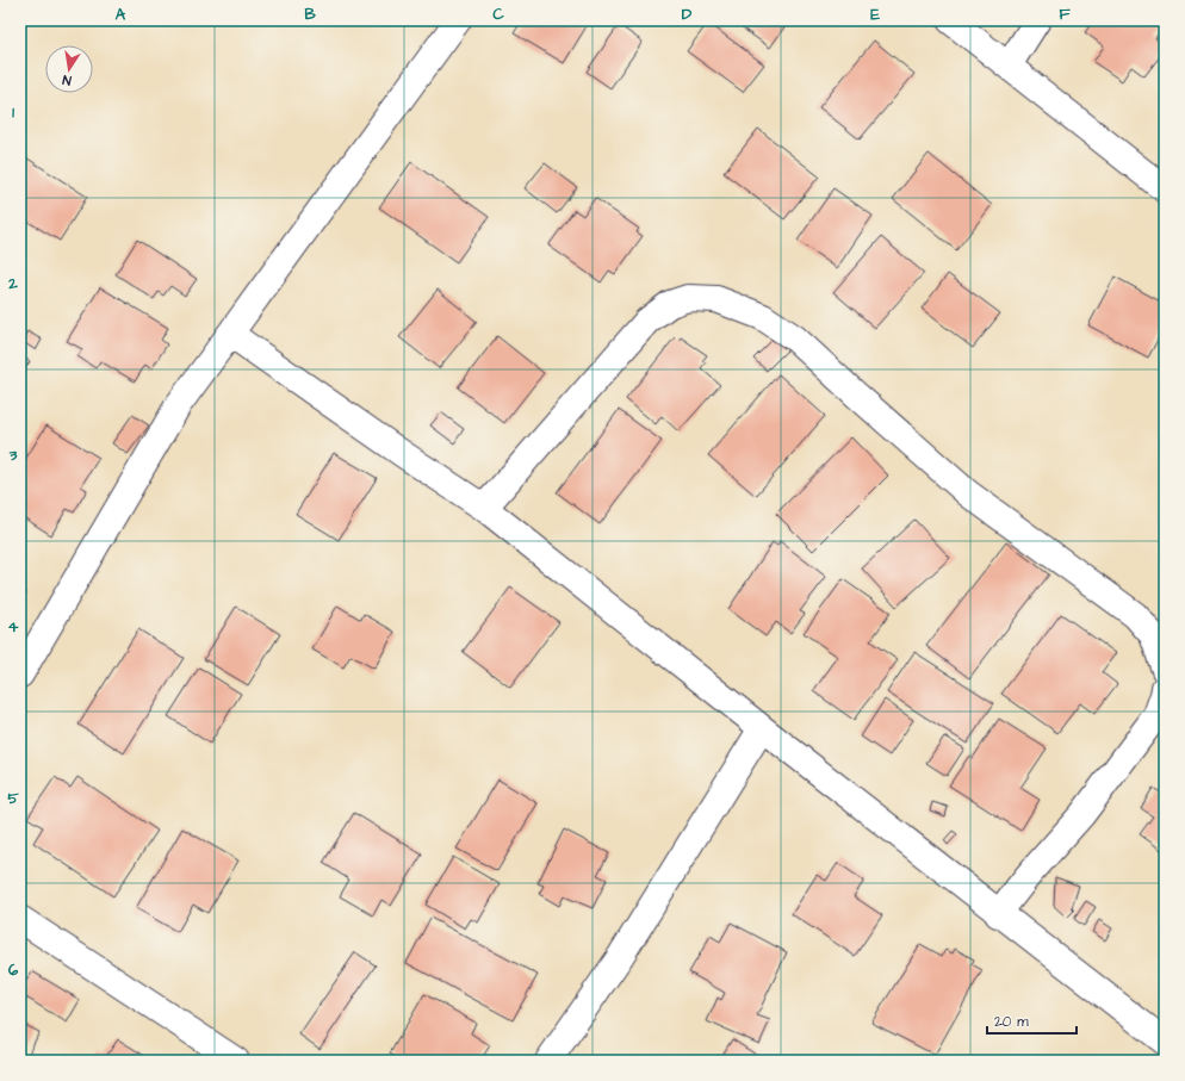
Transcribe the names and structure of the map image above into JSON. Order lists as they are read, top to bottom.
{
  "scale_bar": "20 m",
  "north": "bottom",
  "grid": {
    "columns": [
      "A",
      "B",
      "C",
      "D",
      "E",
      "F"
    ],
    "rows": [
      "1",
      "2",
      "3",
      "4",
      "5",
      "6"
    ]
  }
}
